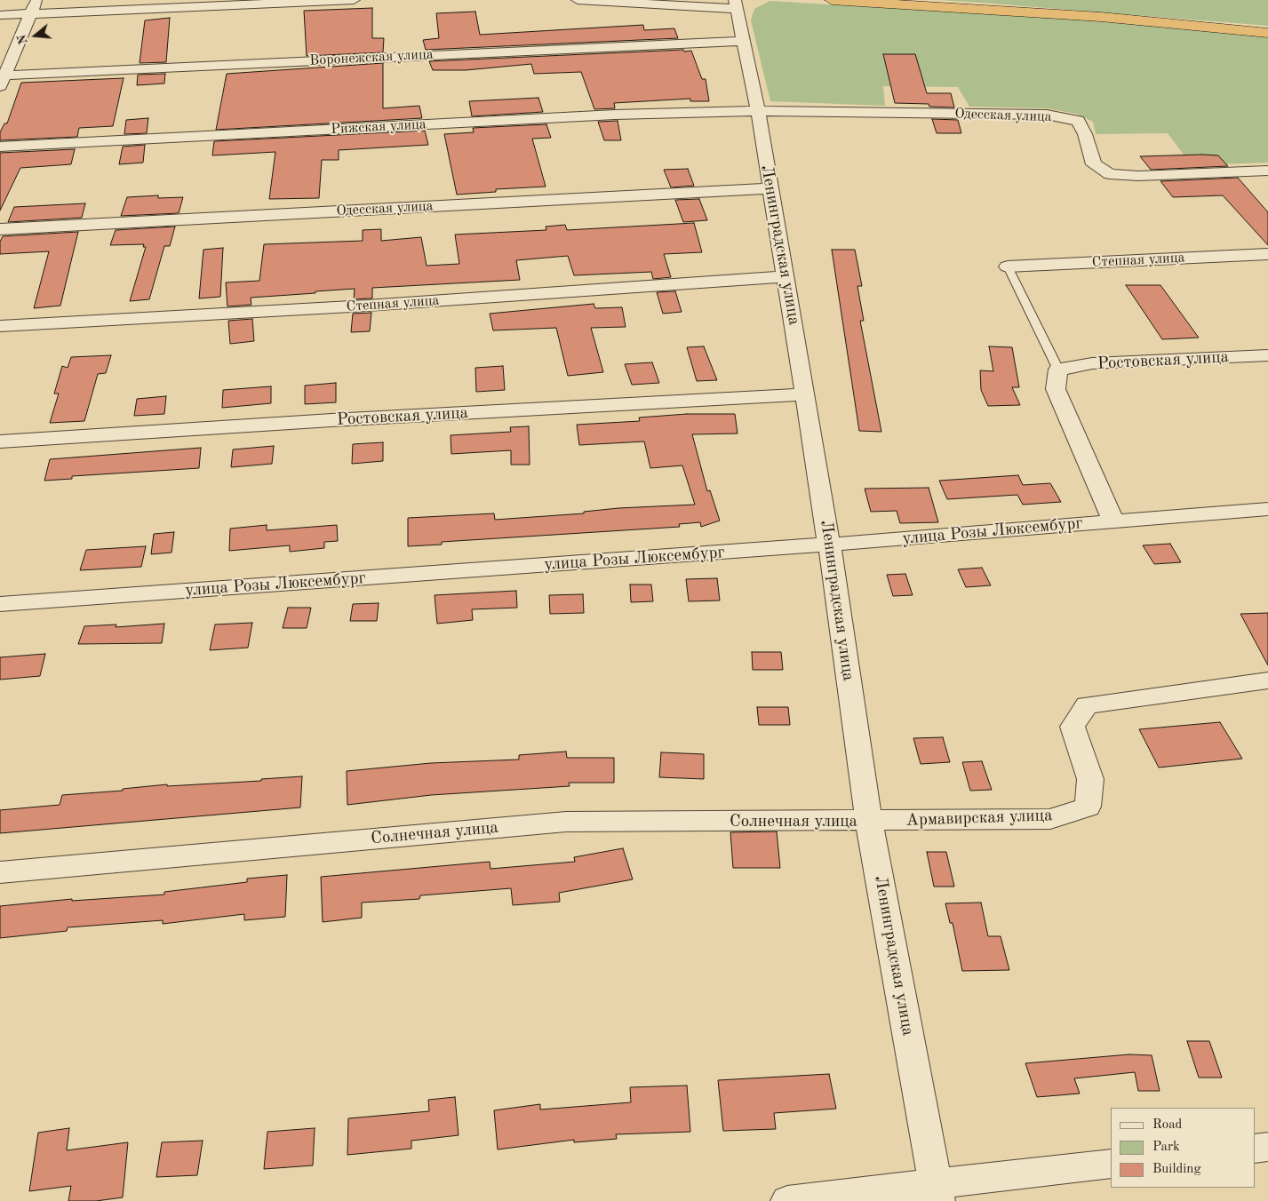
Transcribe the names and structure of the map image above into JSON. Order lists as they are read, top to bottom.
{
  "streets": {
    "street": [
      "Воронежская улица",
      "Одесская улица",
      "Рижская улица",
      "Ленинградская улица",
      "Степная улица",
      "Ростовская улица",
      "улица Розы Люксембург",
      "Армавирская улица",
      "Солнечная улица"
    ]
  },
  "crossings": [
    ["Воронежская улица", "Ленинградская улица"],
    ["Одесская улица", "Рижская улица"],
    ["Одесская улица", "Ленинградская улица"],
    ["Рижская улица", "Ленинградская улица"],
    ["Ленинградская улица", "Степная улица"],
    ["Ленинградская улица", "Ростовская улица"],
    ["Ленинградская улица", "улица Розы Люксембург"],
    ["Ленинградская улица", "Армавирская улица"],
    ["Ленинградская улица", "Солнечная улица"],
    ["Армавирская улица", "Солнечная улица"]
  ],
  "legend": ["Road", "Park", "Building"],
  "north": "left"
}
